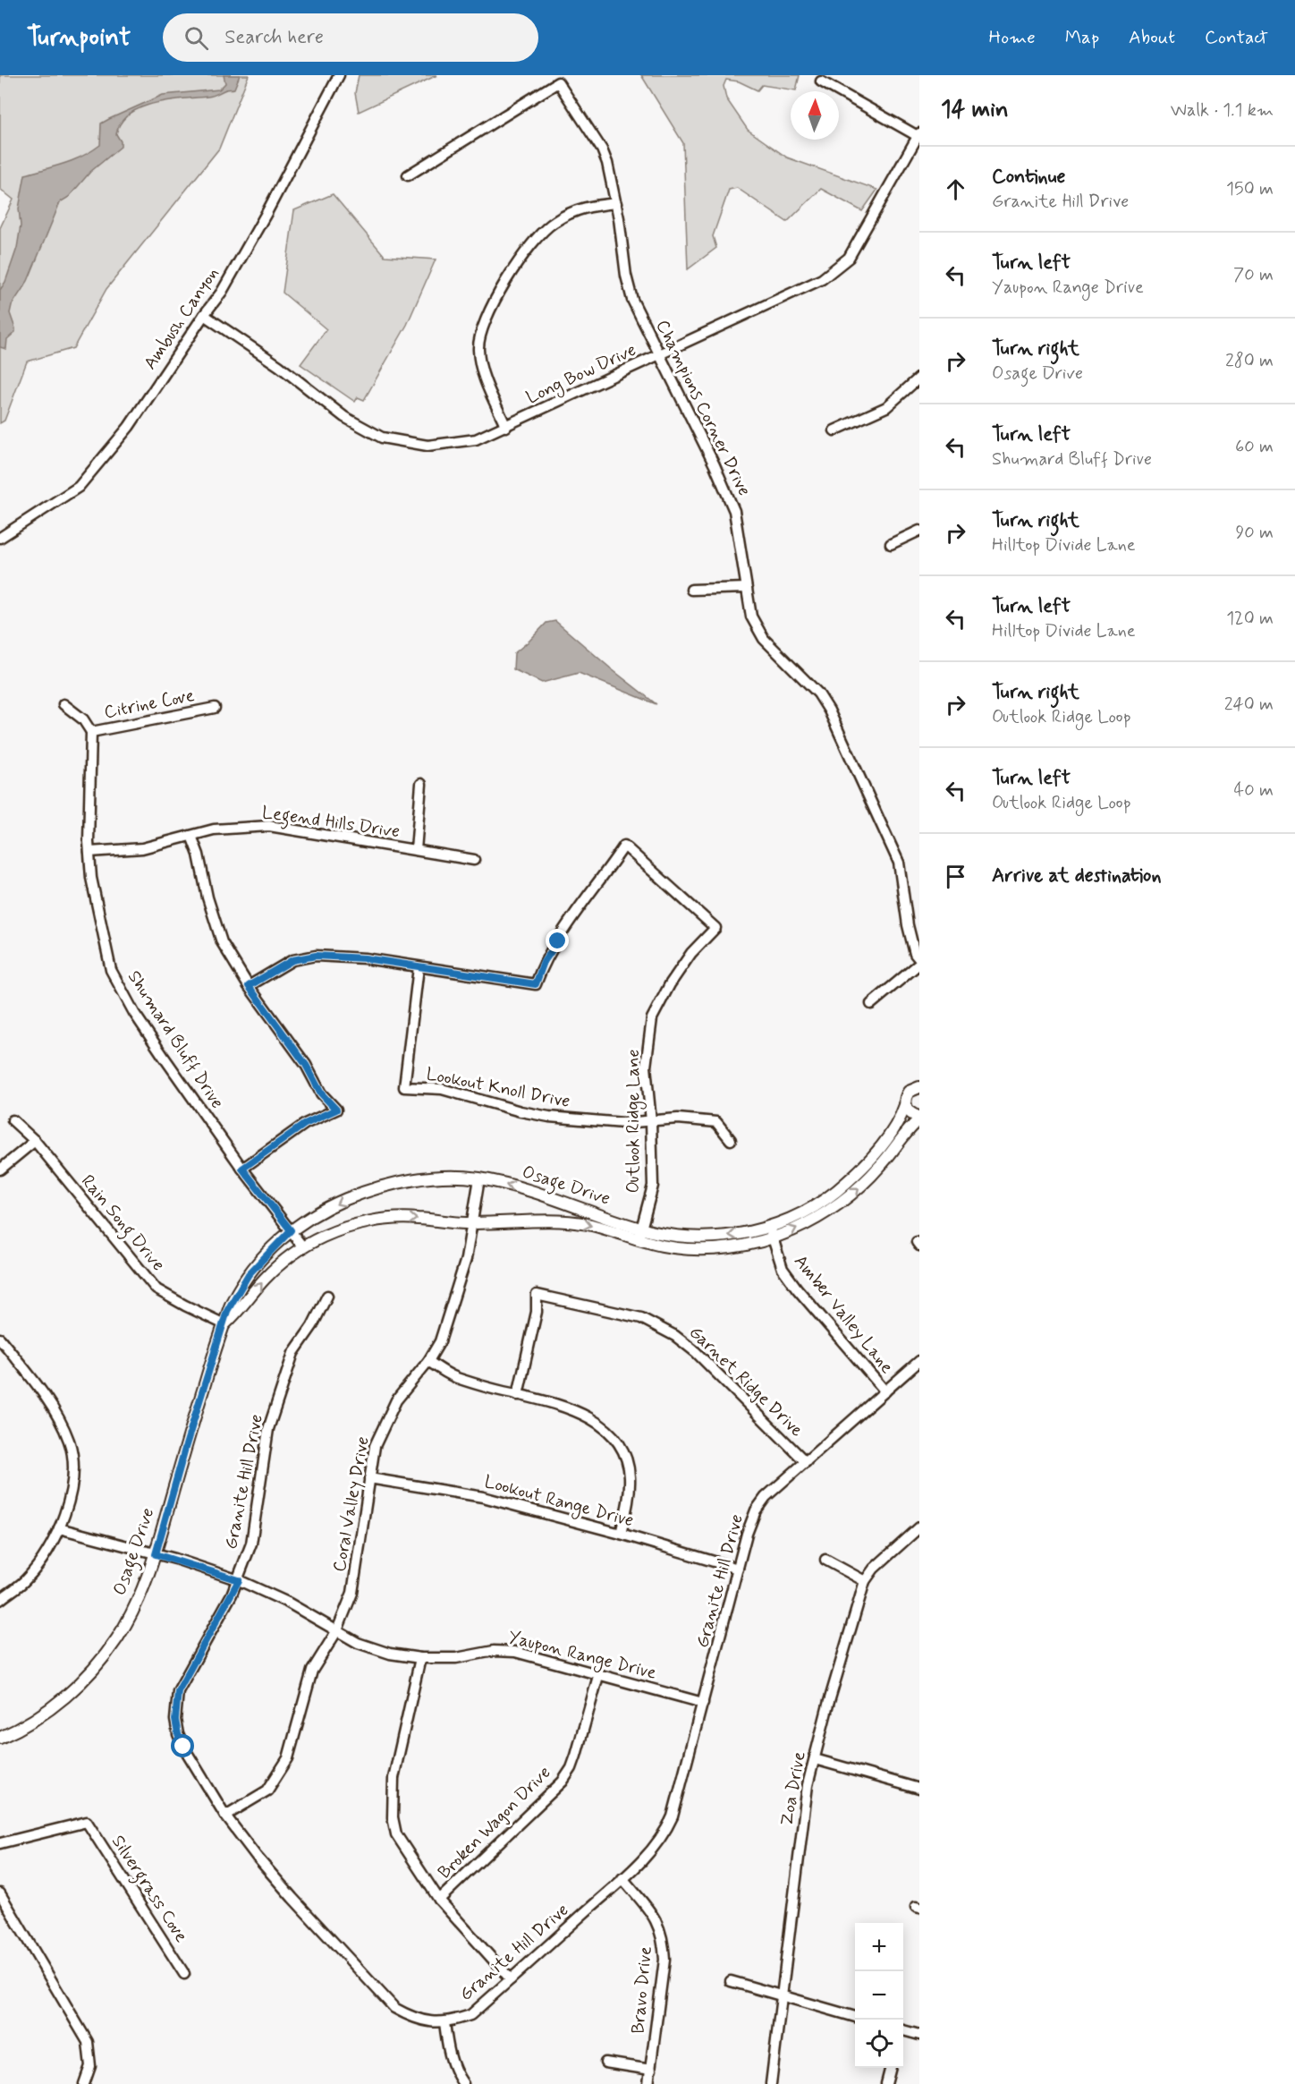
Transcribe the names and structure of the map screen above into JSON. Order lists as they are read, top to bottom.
{
  "streets": {
    "street": [
      "Ambush Canyon",
      "Long Bow Drive",
      "Champions Corner Drive",
      "Citrine Cove",
      "Legend Hills Drive",
      "Shumard Bluff Drive",
      "Lookout Knoll Drive",
      "Outlook Ridge Lane",
      "Osage Drive",
      "Rain Song Drive",
      "Amber Valley Lane",
      "Garnet Ridge Drive",
      "Granite Hill Drive",
      "Lookout Range Drive",
      "Coral Valley Drive",
      "Yaupon Range Drive",
      "Zoa Drive",
      "Broken Wagon Drive",
      "Silvergrass Cove",
      "Bravo Drive"
    ]
  },
  "crossings": [
    ["Ambush Canyon", "Long Bow Drive"],
    ["Long Bow Drive", "Champions Corner Drive"],
    ["Citrine Cove", "Shumard Bluff Drive"],
    ["Legend Hills Drive", "Shumard Bluff Drive"],
    ["Shumard Bluff Drive", "Osage Drive"],
    ["Lookout Knoll Drive", "Outlook Ridge Lane"],
    ["Outlook Ridge Lane", "Osage Drive"],
    ["Osage Drive", "Rain Song Drive"],
    ["Osage Drive", "Amber Valley Lane"],
    ["Osage Drive", "Coral Valley Drive"],
    ["Osage Drive", "Yaupon Range Drive"],
    ["Amber Valley Lane", "Granite Hill Drive"],
    ["Garnet Ridge Drive", "Granite Hill Drive"],
    ["Granite Hill Drive", "Lookout Range Drive"],
    ["Granite Hill Drive", "Coral Valley Drive"],
    ["Granite Hill Drive", "Yaupon Range Drive"],
    ["Granite Hill Drive", "Bravo Drive"],
    ["Lookout Range Drive", "Coral Valley Drive"],
    ["Coral Valley Drive", "Yaupon Range Drive"],
    ["Yaupon Range Drive", "Broken Wagon Drive"]
  ],
  "north": "top",
  "page": {
    "header": "Turnpoint",
    "search": "Search here",
    "nav": [
      "Home",
      "Map",
      "About",
      "Contact"
    ],
    "heading": ["14 min", "Walk · 1.1 km"],
    "list": [
      ["Continue", "Granite Hill Drive", "150 m"],
      ["Turn left", "Yaupon Range Drive", "70 m"],
      ["Turn right", "Osage Drive", "280 m"],
      ["Turn left", "Shumard Bluff Drive", "60 m"],
      ["Turn right", "Hilltop Divide Lane", "90 m"],
      ["Turn left", "Hilltop Divide Lane", "120 m"],
      ["Turn right", "Outlook Ridge Loop", "240 m"],
      ["Turn left", "Outlook Ridge Loop", "40 m"],
      "Arrive at destination"
    ],
    "map_buttons": ["+", "−"]
  }
}
